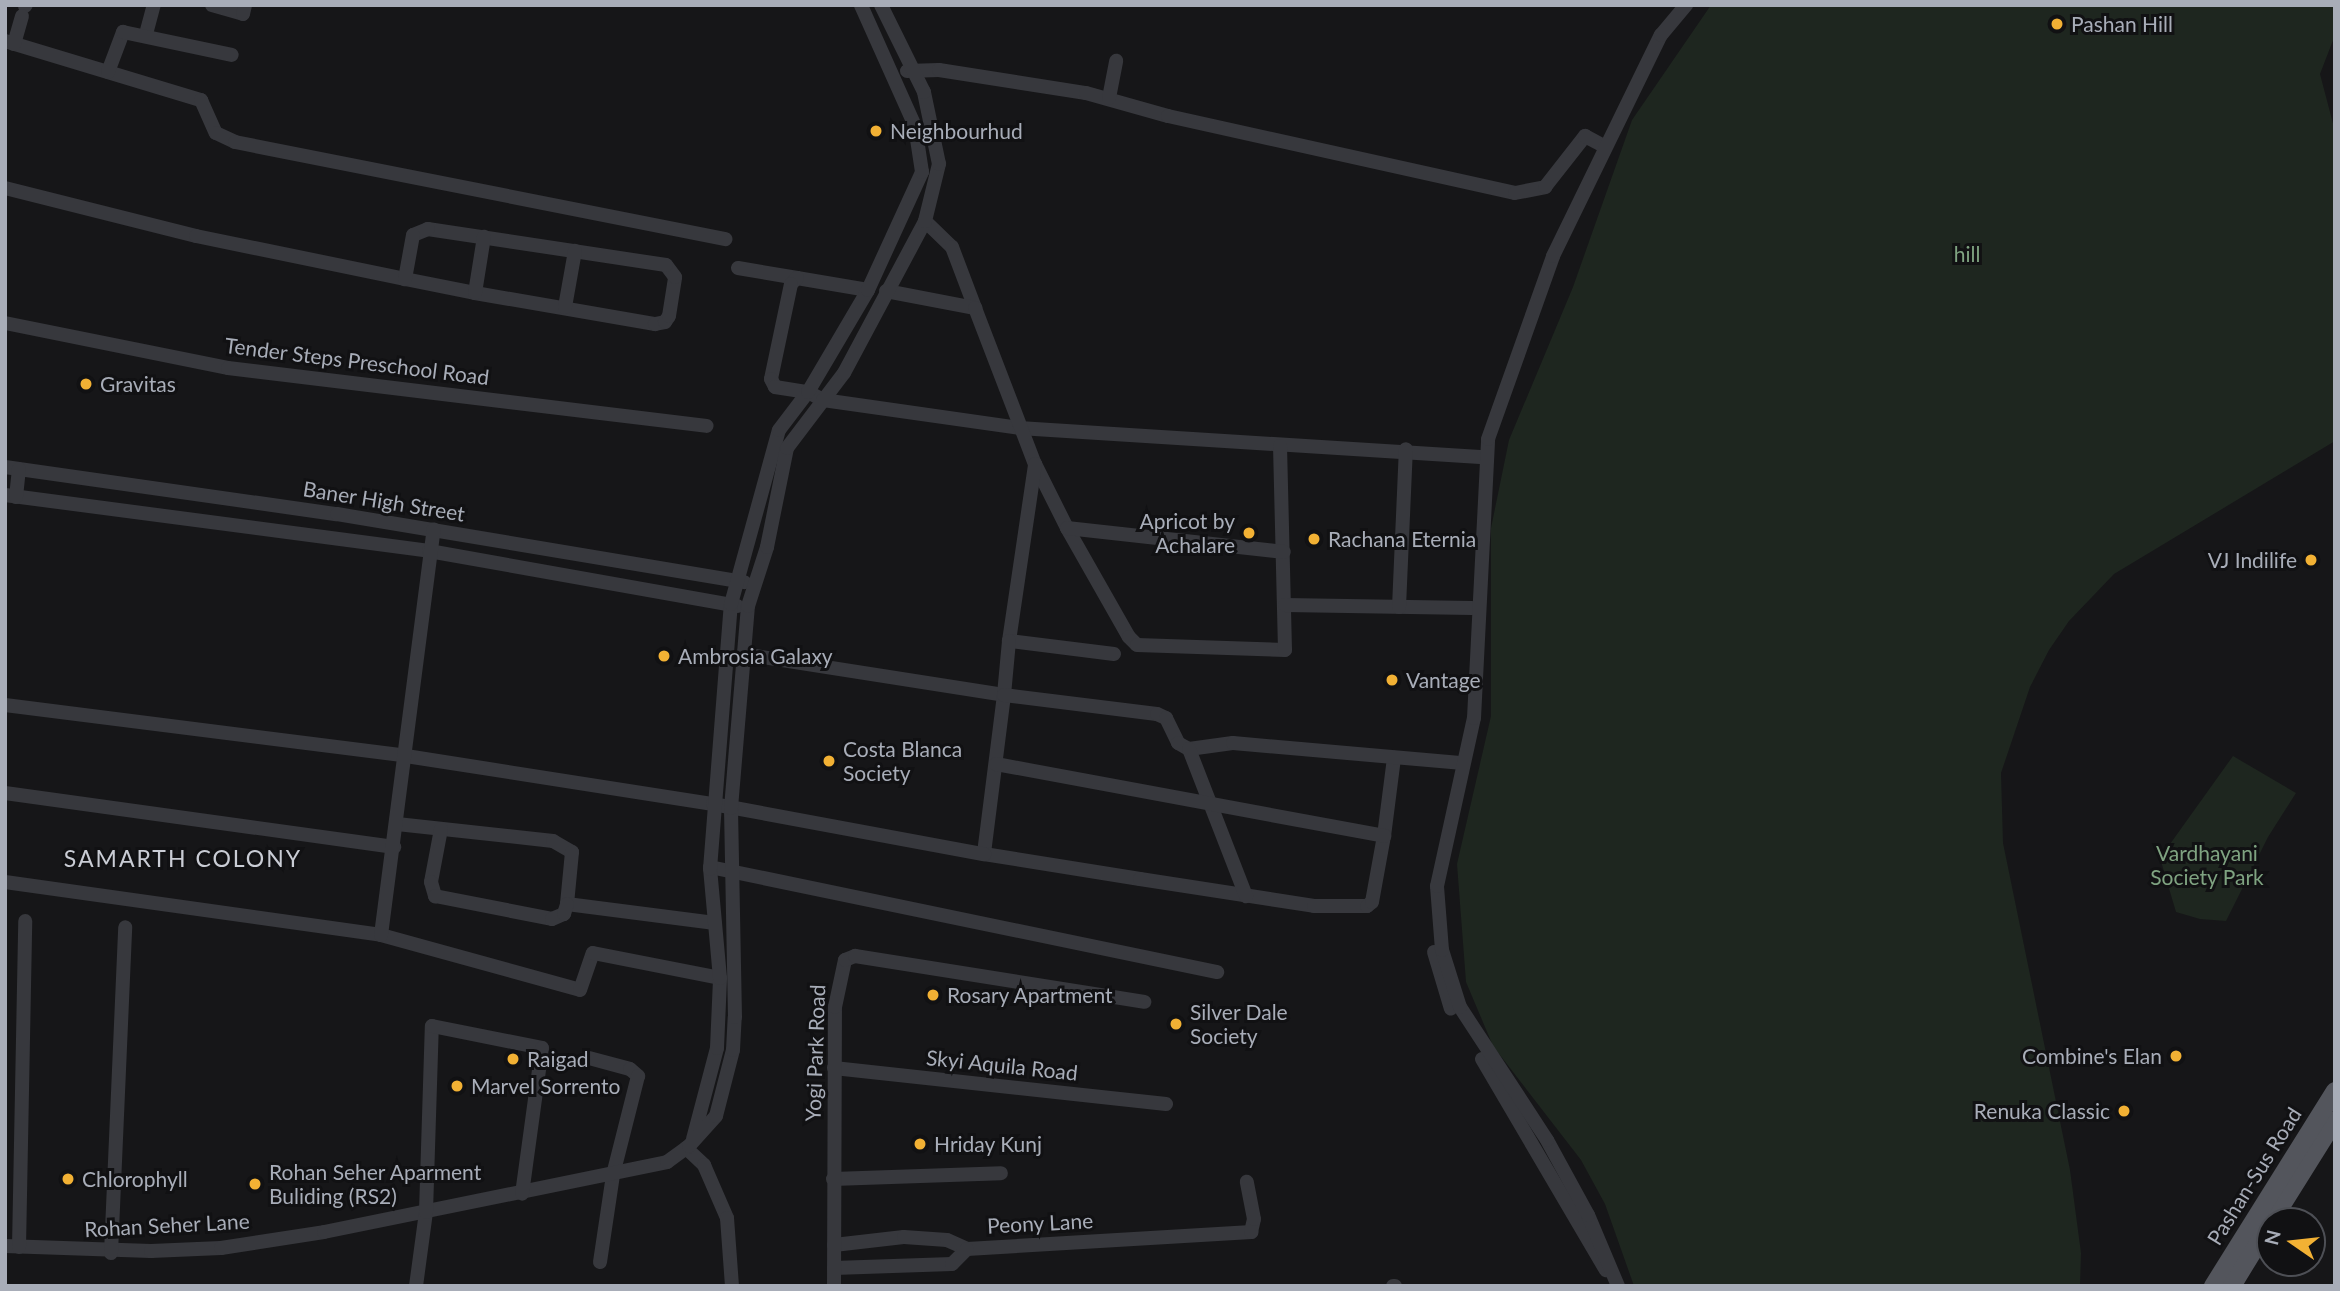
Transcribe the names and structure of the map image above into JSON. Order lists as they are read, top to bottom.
{
  "streets": {
    "main road": ["Pashan-Sus Road"],
    "street": [
      "Tender Steps Preschool Road",
      "Baner High Street",
      "Yogi Park Road",
      "Skyi Aquila Road",
      "Peony Lane",
      "Rohan Seher Lane"
    ]
  },
  "crossings": [
    ["Baner High Street", "Rohan Seher Lane"],
    ["Yogi Park Road", "Skyi Aquila Road"],
    ["Yogi Park Road", "Peony Lane"]
  ],
  "districts": ["SAMARTH COLONY"],
  "parks": ["hill", "Vardhayani Society Park"],
  "places": [
    "Pashan Hill",
    "Neighbourhud",
    "Gravitas",
    "Apricot by Achalare",
    "Rachana Eternia",
    "VJ Indilife",
    "Ambrosia Galaxy",
    "Vantage",
    "Costa Blanca Society",
    "Rosary Apartment",
    "Silver Dale Society",
    "Combine's Elan",
    "Raigad",
    "Marvel Sorrento",
    "Renuka Classic",
    "Hriday Kunj",
    "Chlorophyll",
    "Rohan Seher Aparment Buliding (RS2)"
  ],
  "north": "left"
}
